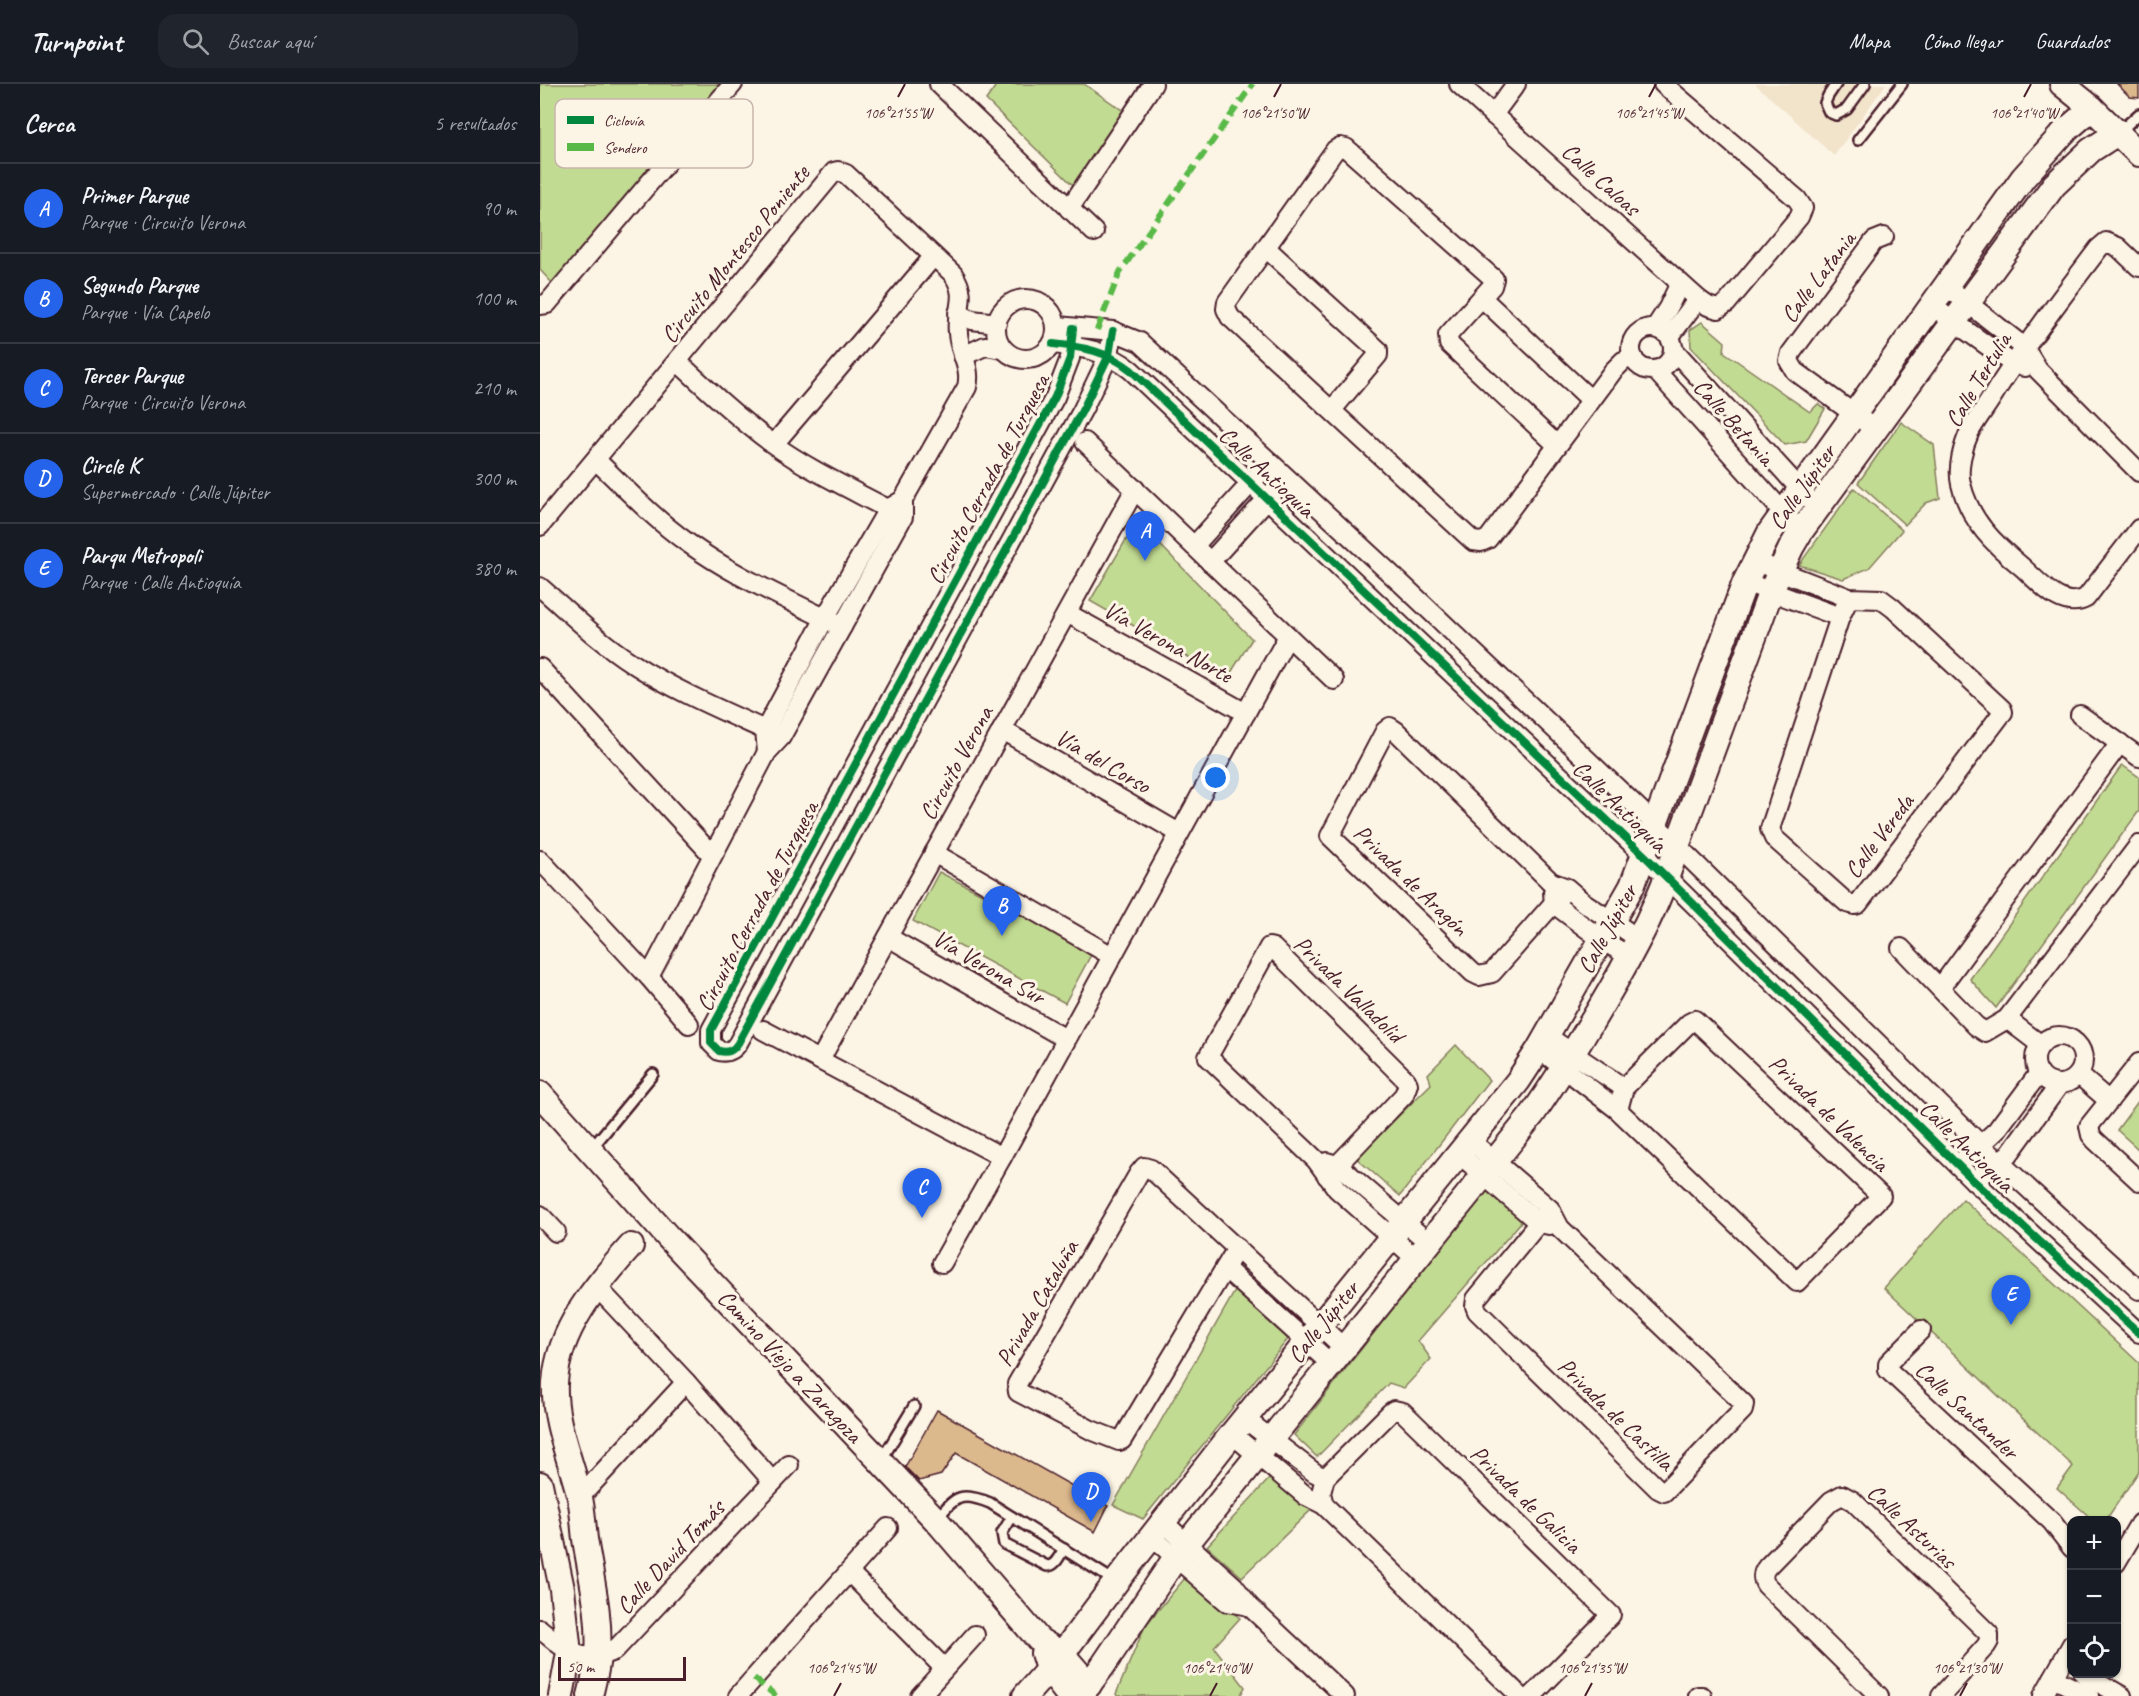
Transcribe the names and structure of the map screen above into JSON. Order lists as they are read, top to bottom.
{
  "streets": {
    "main road": ["Calle Júpiter", "Camino Viejo a Zaragoza"],
    "street": [
      "Calle Caloas",
      "Circuito Montesco Poniente",
      "Calle Latania",
      "Calle Tertulia",
      "Calle Betania",
      "Calle Antioquía",
      "Circuito Cerrada de Turquesa",
      "Vía Verona Norte",
      "Vía del Corso",
      "Circuito Verona",
      "Calle Vereda",
      "Privada de Aragón",
      "Vía Verona Sur",
      "Privada Valladolid",
      "Privada de Valencia",
      "Privada Cataluña",
      "Calle Santander",
      "Privada de Castilla",
      "Privada de Galicia",
      "Calle Asturias",
      "Calle David Tomás"
    ]
  },
  "crossings": [
    ["Calle Latania", "Calle Júpiter"],
    ["Calle Betania", "Calle Júpiter"],
    ["Calle Antioquía", "Circuito Cerrada de Turquesa"],
    ["Calle Antioquía", "Calle Júpiter"],
    ["Calle Júpiter", "Calle Vereda"],
    ["Calle Júpiter", "Privada de Aragón"],
    ["Calle Júpiter", "Privada Valladolid"],
    ["Calle Júpiter", "Privada Cataluña"],
    ["Calle Júpiter", "Camino Viejo a Zaragoza"],
    ["Calle Júpiter", "Privada de Castilla"],
    ["Vía Verona Norte", "Circuito Verona"],
    ["Vía del Corso", "Circuito Verona"],
    ["Circuito Verona", "Vía Verona Sur"]
  ],
  "legend": ["Ciclovía", "Sendero"],
  "scale_bar": "50 m",
  "page": {
    "header": "Turnpoint",
    "search": "Buscar aquí",
    "nav": ["Mapa", "Cómo llegar", "Guardados"],
    "heading": ["Cerca", "5 resultados"],
    "list": [
      {
        "mark": "A",
        "name": "Primer Parque",
        "note": "Parque · Circuito Verona",
        "value": "90 m"
      },
      {
        "mark": "B",
        "name": "Segundo Parque",
        "note": "Parque · Vía Capelo",
        "value": "100 m"
      },
      {
        "mark": "C",
        "name": "Tercer Parque",
        "note": "Parque · Circuito Verona",
        "value": "210 m"
      },
      {
        "mark": "D",
        "name": "Circle K",
        "note": "Supermercado · Calle Júpiter",
        "value": "300 m"
      },
      {
        "mark": "E",
        "name": "Parqu Metropoli",
        "note": "Parque · Calle Antioquía",
        "value": "380 m"
      }
    ],
    "pins": [
      "A",
      "B",
      "C",
      "E",
      "D"
    ],
    "map_buttons": ["+", "−"],
    "scale": "50 m"
  },
  "coordinates": [
    "106°21'55\"W",
    "106°21'50\"W",
    "106°21'45\"W",
    "106°21'40\"W",
    "106°21'35\"W",
    "106°21'30\"W"
  ]
}
